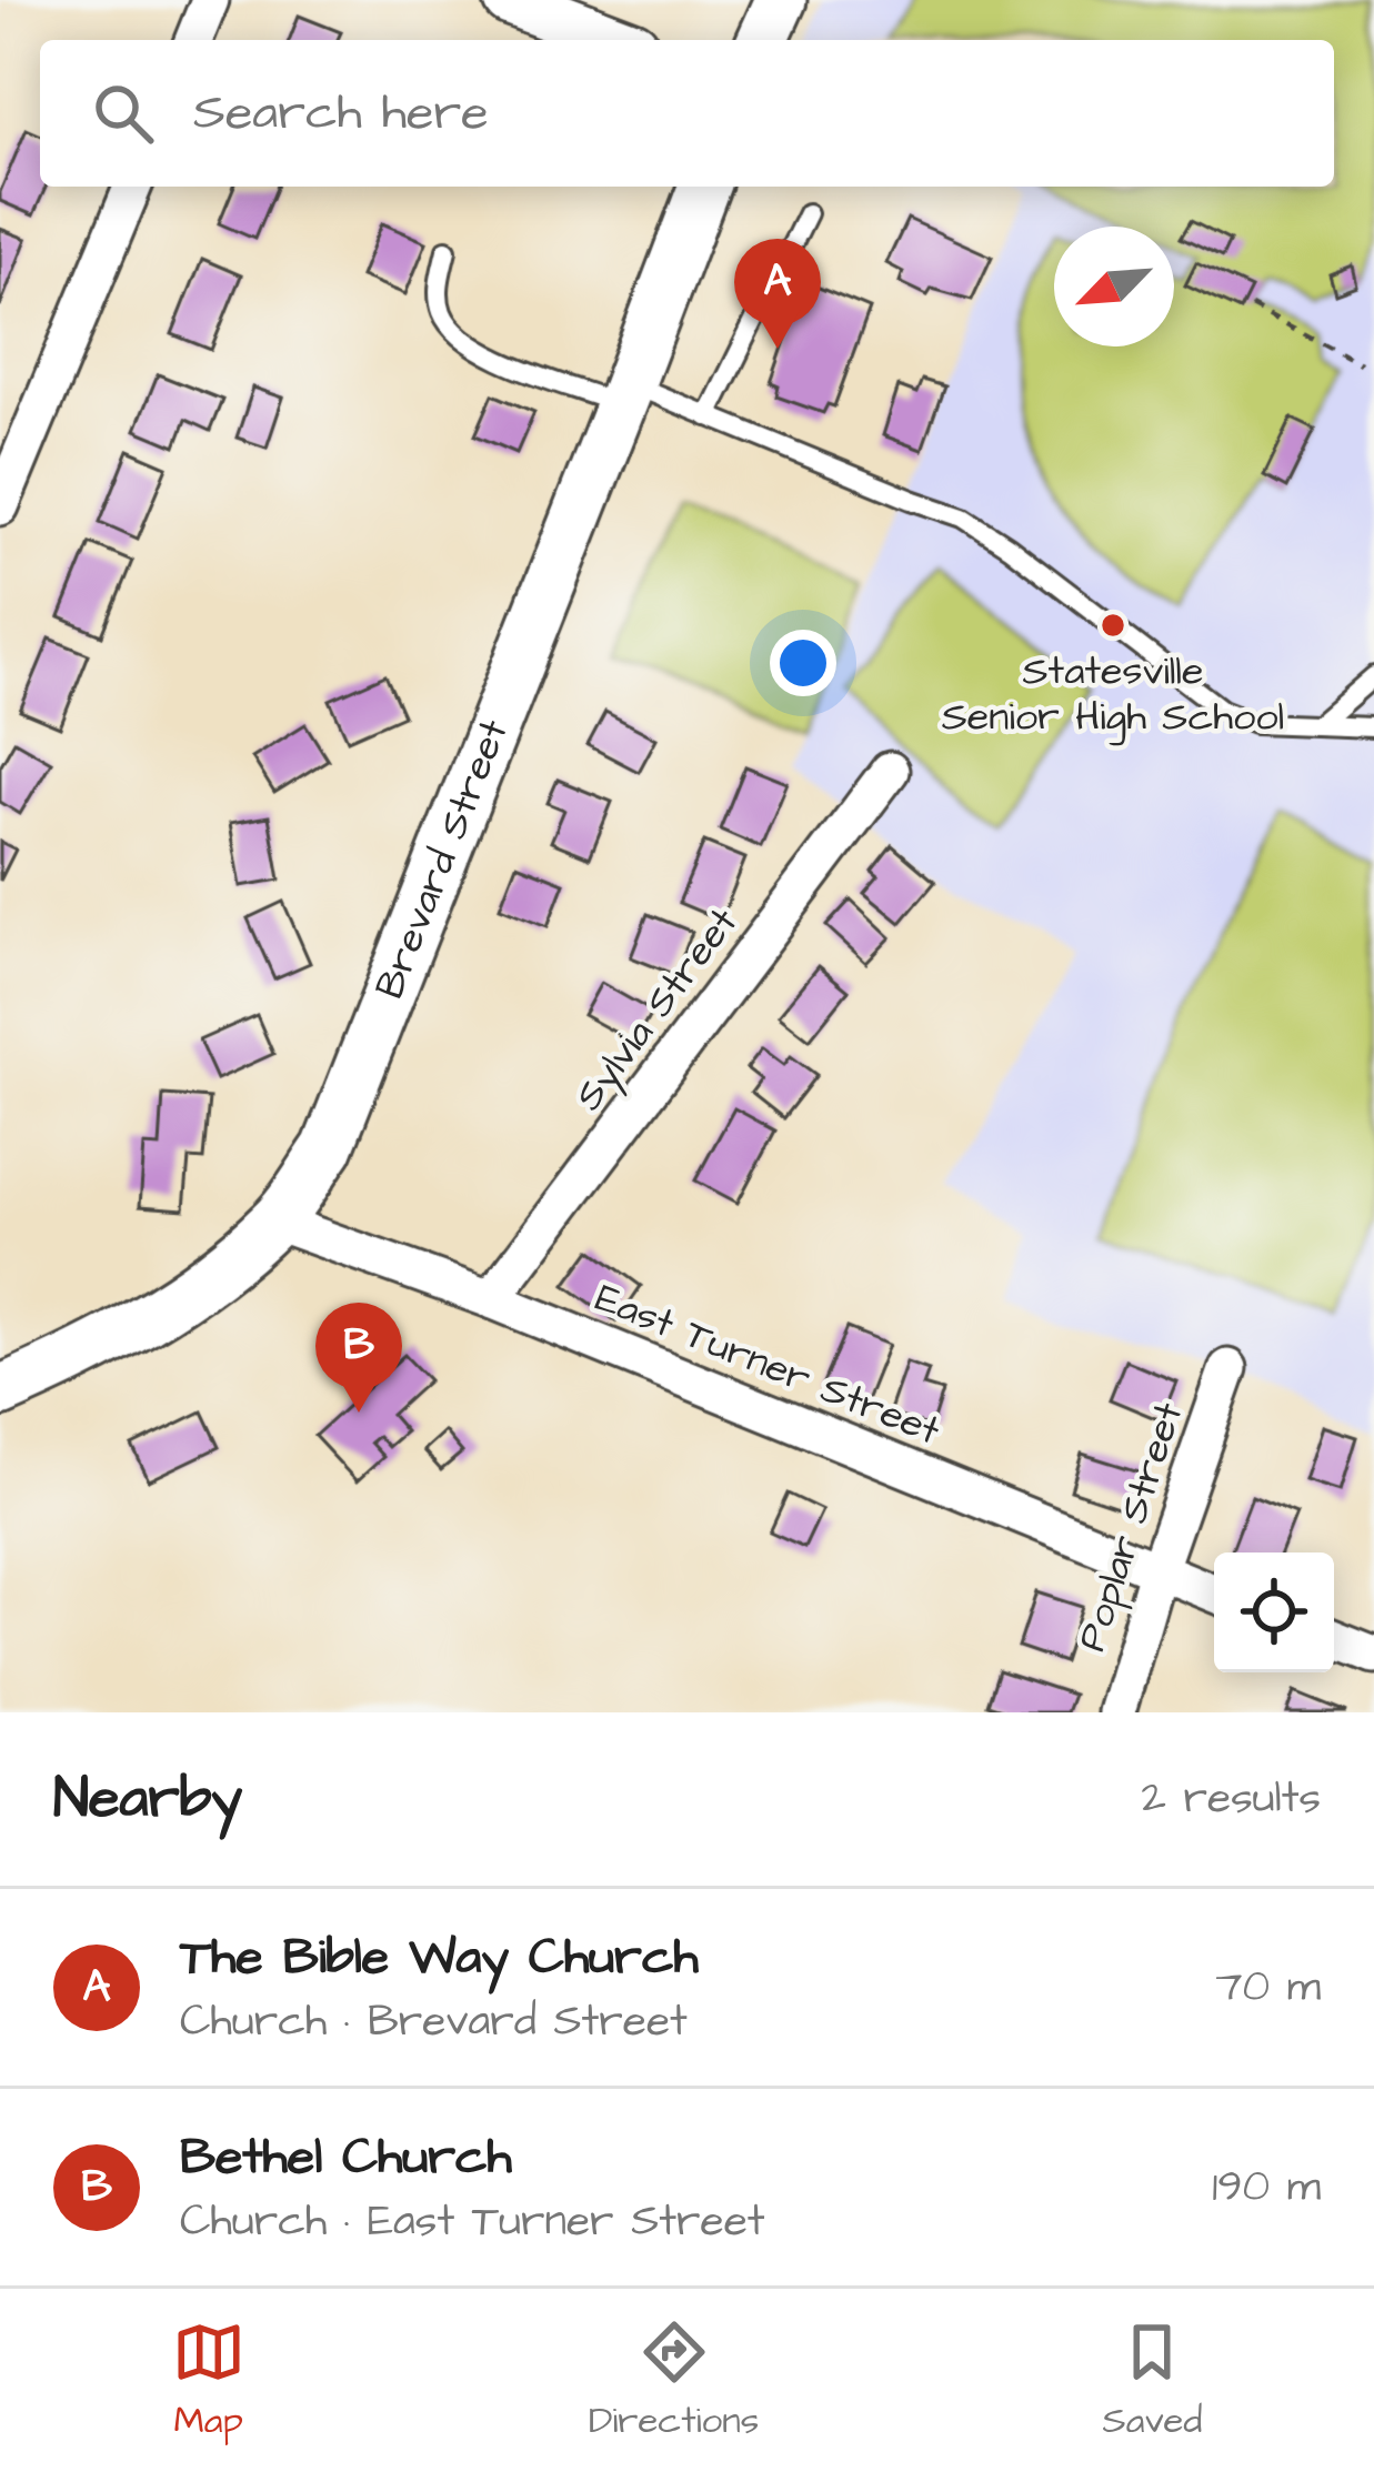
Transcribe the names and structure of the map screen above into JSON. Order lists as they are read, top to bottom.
{
  "streets": {
    "street": [
      "Brevard Street",
      "Sylvia Street",
      "East Turner Street",
      "Poplar Street"
    ]
  },
  "crossings": [
    ["Brevard Street", "East Turner Street"],
    ["Sylvia Street", "East Turner Street"],
    ["East Turner Street", "Poplar Street"]
  ],
  "places": ["Statesville Senior High School"],
  "north": "bottom left",
  "page": {
    "search": "Search here",
    "pins": ["A", "B"],
    "heading": ["Nearby", "2 results"],
    "list": [
      {
        "mark": "A",
        "name": "The Bible Way Church",
        "note": "Church · Brevard Street",
        "value": "70 m"
      },
      {
        "mark": "B",
        "name": "Bethel Church",
        "note": "Church · East Turner Street",
        "value": "190 m"
      }
    ],
    "nav": ["Map", "Directions", "Saved"]
  }
}
